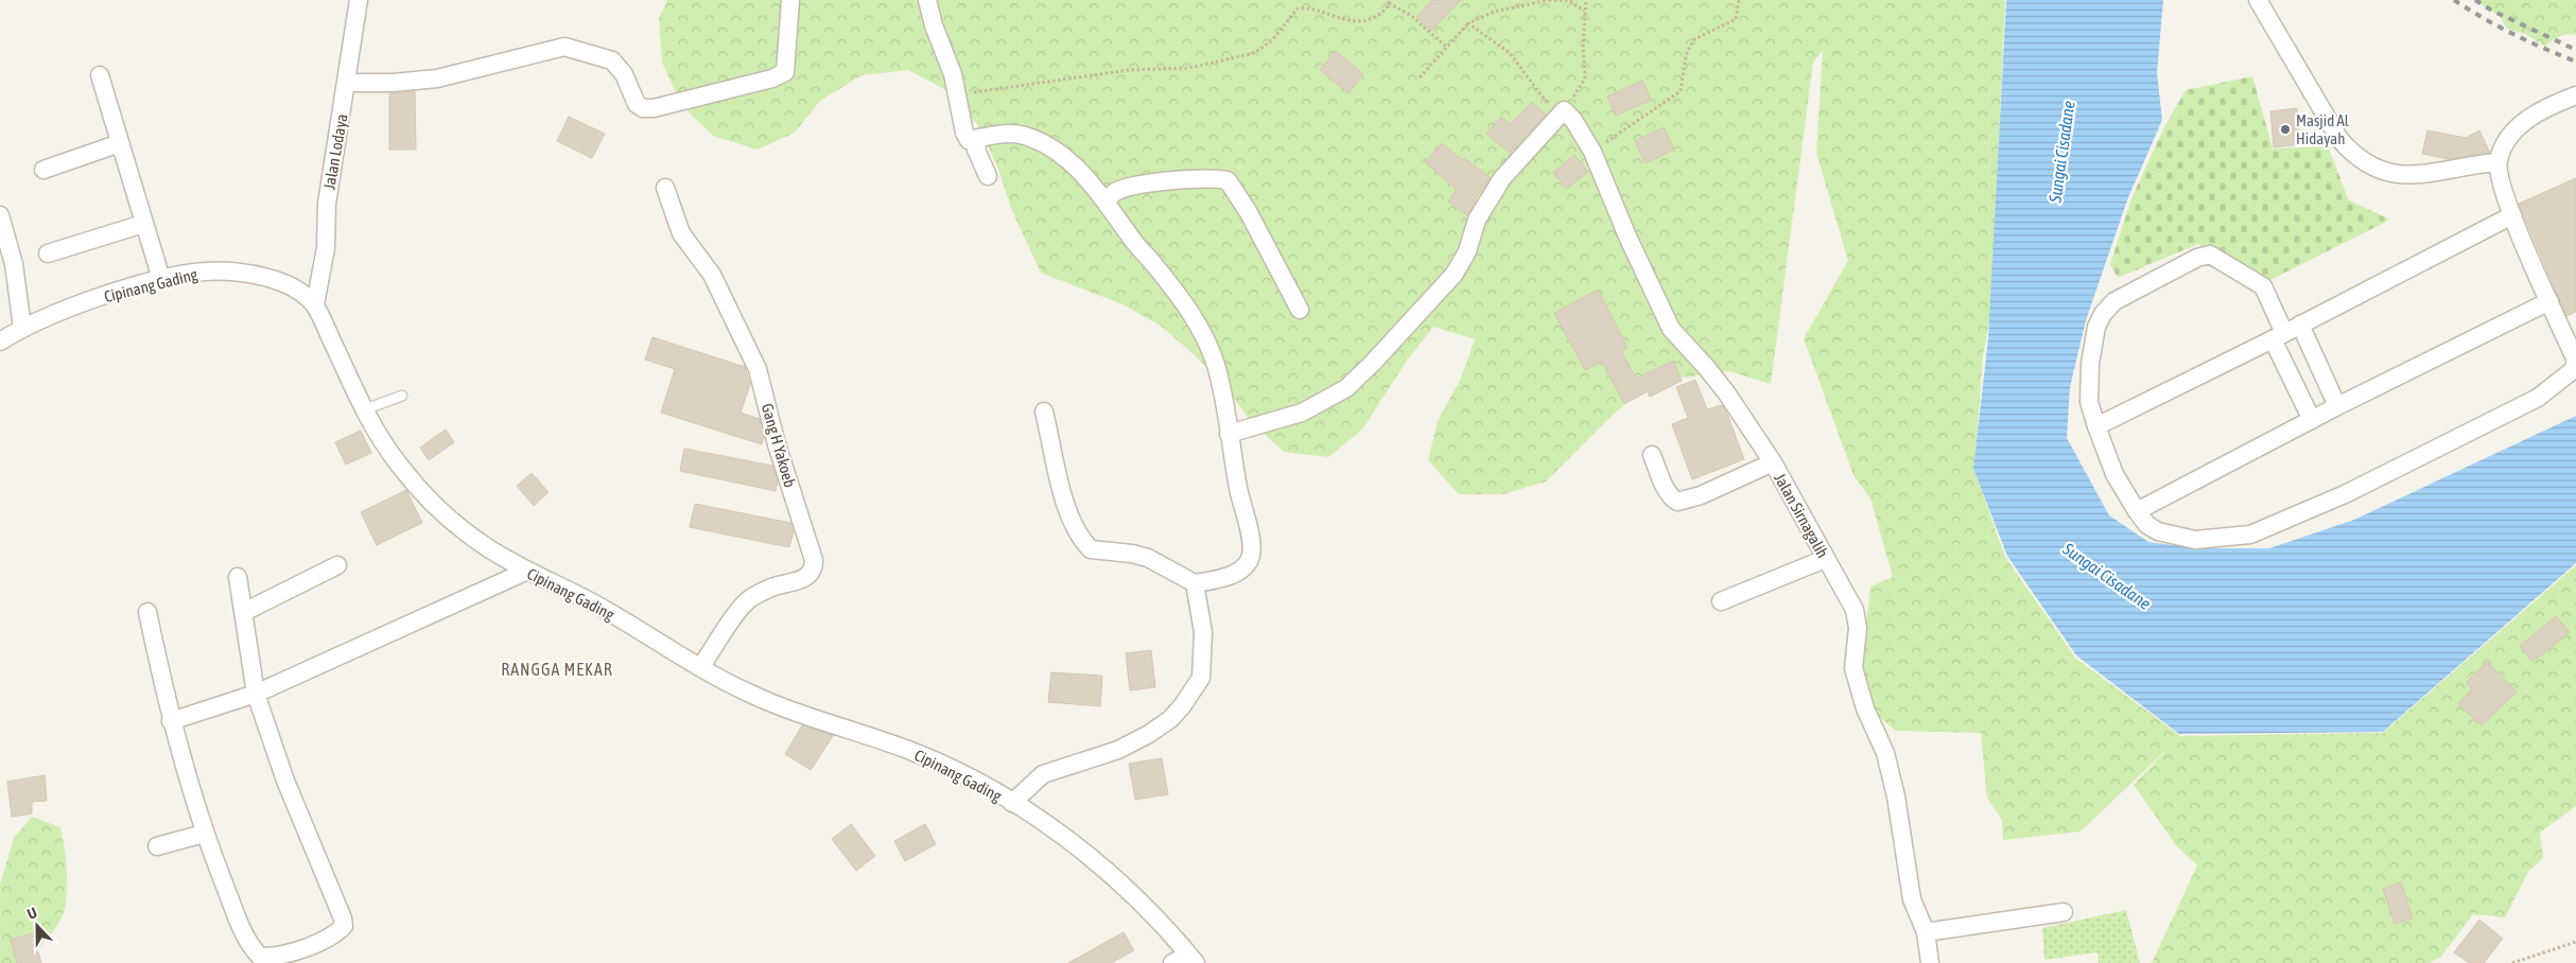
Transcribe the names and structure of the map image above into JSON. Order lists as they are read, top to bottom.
{
  "streets": {
    "street": [
      "Jalan Lodaya",
      "Cipinang Gading",
      "Gang H Yakoeb",
      "Jalan Sirnagalih"
    ]
  },
  "crossings": [
    ["Jalan Lodaya", "Cipinang Gading"],
    ["Cipinang Gading", "Gang H Yakoeb"]
  ],
  "districts": ["RANGGA MEKAR"],
  "water": ["Sungai Cisadane"],
  "places": ["Masjid Al Hidayah"],
  "north": "top"
}
